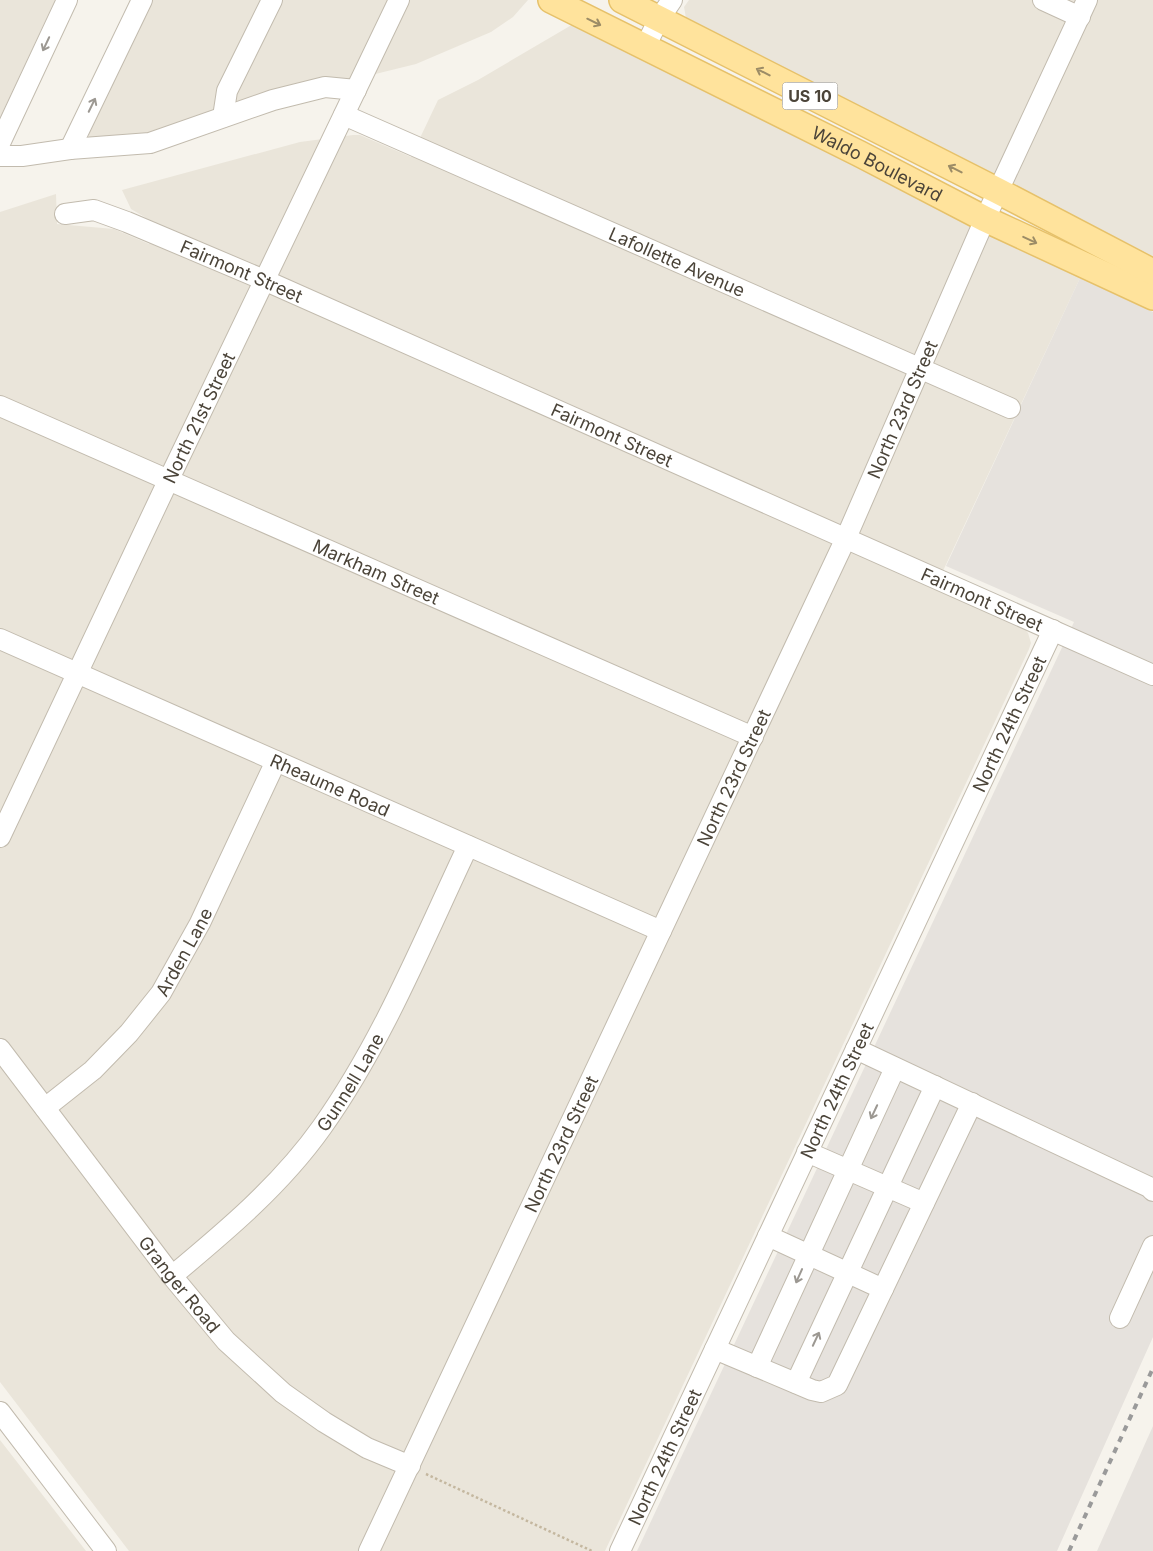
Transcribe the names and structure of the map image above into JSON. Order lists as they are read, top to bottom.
{
  "streets": {
    "main road": ["US 10", "Waldo Boulevard"],
    "street": [
      "Lafollette Avenue",
      "Fairmont Street",
      "North 23rd Street",
      "North 21st Street",
      "Markham Street",
      "North 24th Street",
      "Rheaume Road",
      "Arden Lane",
      "Gunnell Lane",
      "Granger Road"
    ]
  },
  "crossings": [
    ["Waldo Boulevard", "North 23rd Street"],
    ["Lafollette Avenue", "North 23rd Street"],
    ["Lafollette Avenue", "North 21st Street"],
    ["Fairmont Street", "North 23rd Street"],
    ["Fairmont Street", "North 21st Street"],
    ["Fairmont Street", "North 24th Street"],
    ["North 23rd Street", "Markham Street"],
    ["North 23rd Street", "Rheaume Road"],
    ["North 23rd Street", "Granger Road"],
    ["North 21st Street", "Markham Street"],
    ["North 21st Street", "Rheaume Road"],
    ["Rheaume Road", "Arden Lane"],
    ["Rheaume Road", "Gunnell Lane"],
    ["Arden Lane", "Granger Road"],
    ["Gunnell Lane", "Granger Road"]
  ]
}
